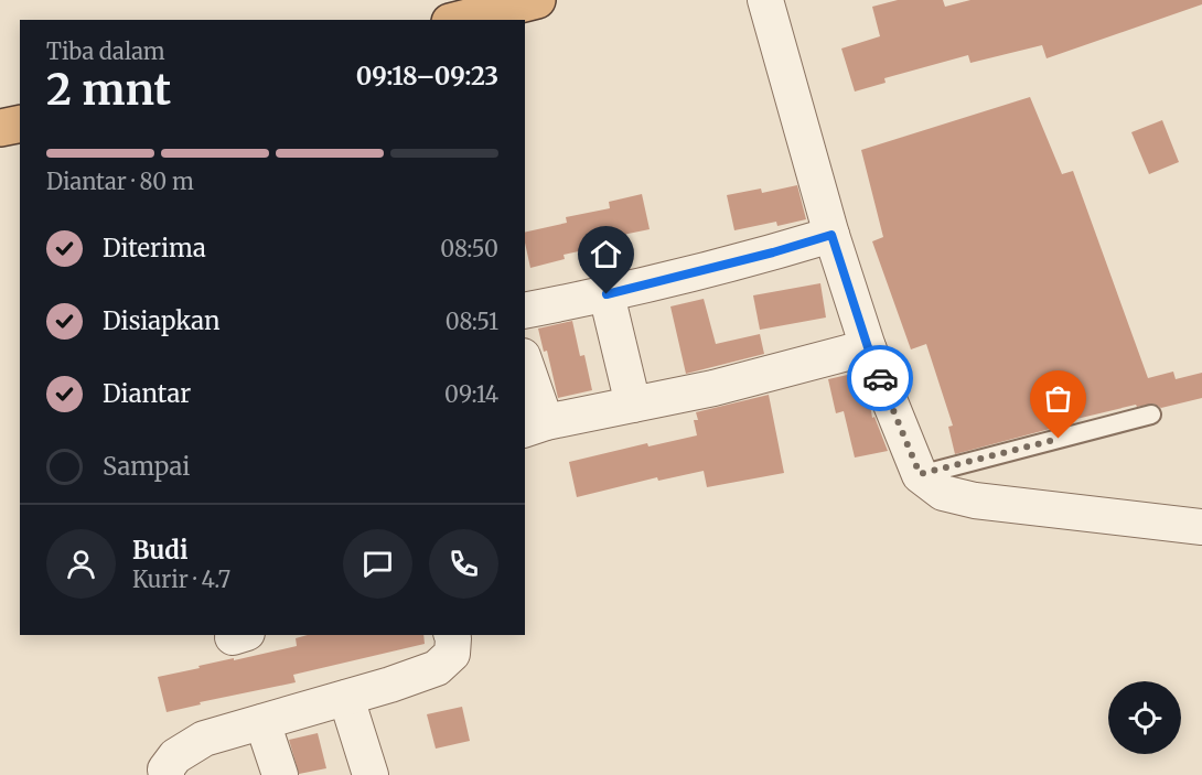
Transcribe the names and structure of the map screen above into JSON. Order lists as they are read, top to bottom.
{
  "page": {
    "heading": ["2 mnt", "Tiba dalam", "09:18–09:23"],
    "panel": ["Budi", "Kurir · 4.7"],
    "bar": "Diantar · 80 m",
    "list": [
      ["Diterima", "08:50"],
      ["Disiapkan", "08:51"],
      ["Diantar", "09:14"],
      "Sampai"
    ]
  }
}
